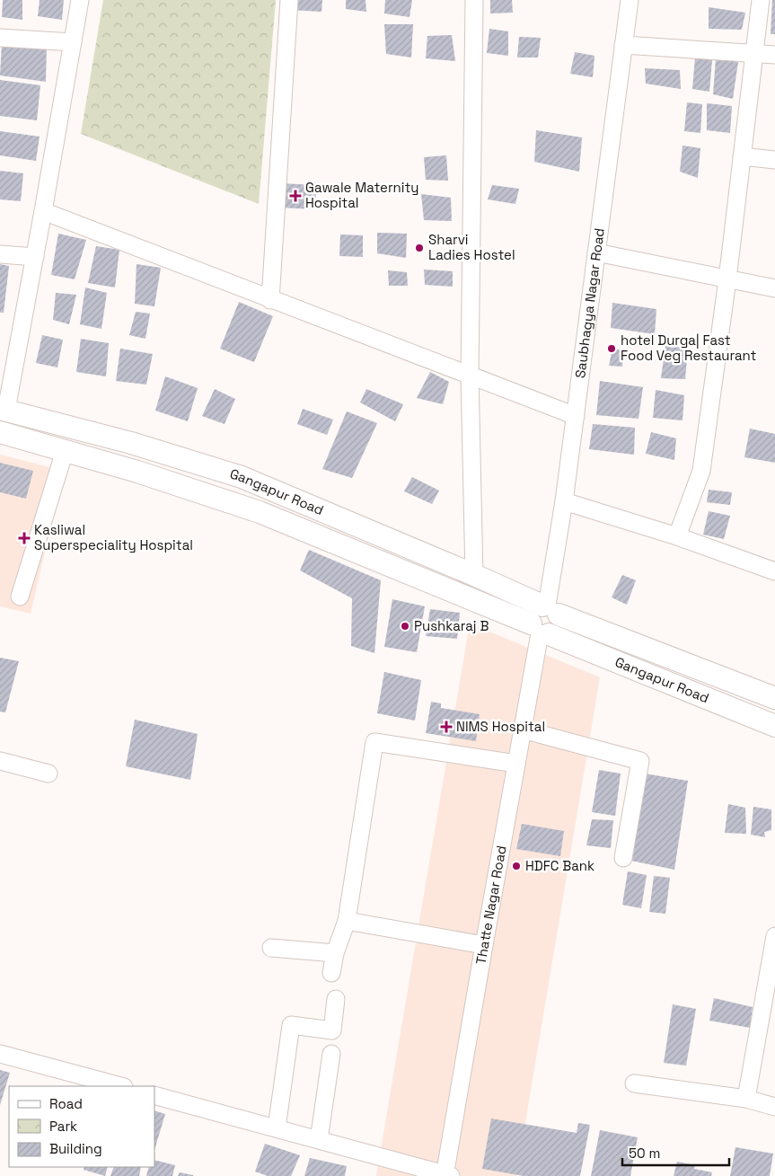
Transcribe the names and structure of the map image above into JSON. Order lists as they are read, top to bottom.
{
  "streets": {
    "main road": ["Gangapur Road"],
    "street": ["Saubhagya Nagar Road", "Thatte Nagar Road"]
  },
  "crossings": [
    ["Saubhagya Nagar Road", "Gangapur Road"],
    ["Gangapur Road", "Thatte Nagar Road"]
  ],
  "places": {
    "health": ["Gawale Maternity Hospital", "Kasliwal Superspeciality Hospital", "NIMS Hospital"],
    "other": [
      "Sharvi Ladies Hostel",
      "hotel Durga| Fast Food Veg Restaurant",
      "Pushkaraj B",
      "HDFC Bank"
    ]
  },
  "legend": ["Road", "Park", "Building"],
  "scale_bar": "50 m"
}
